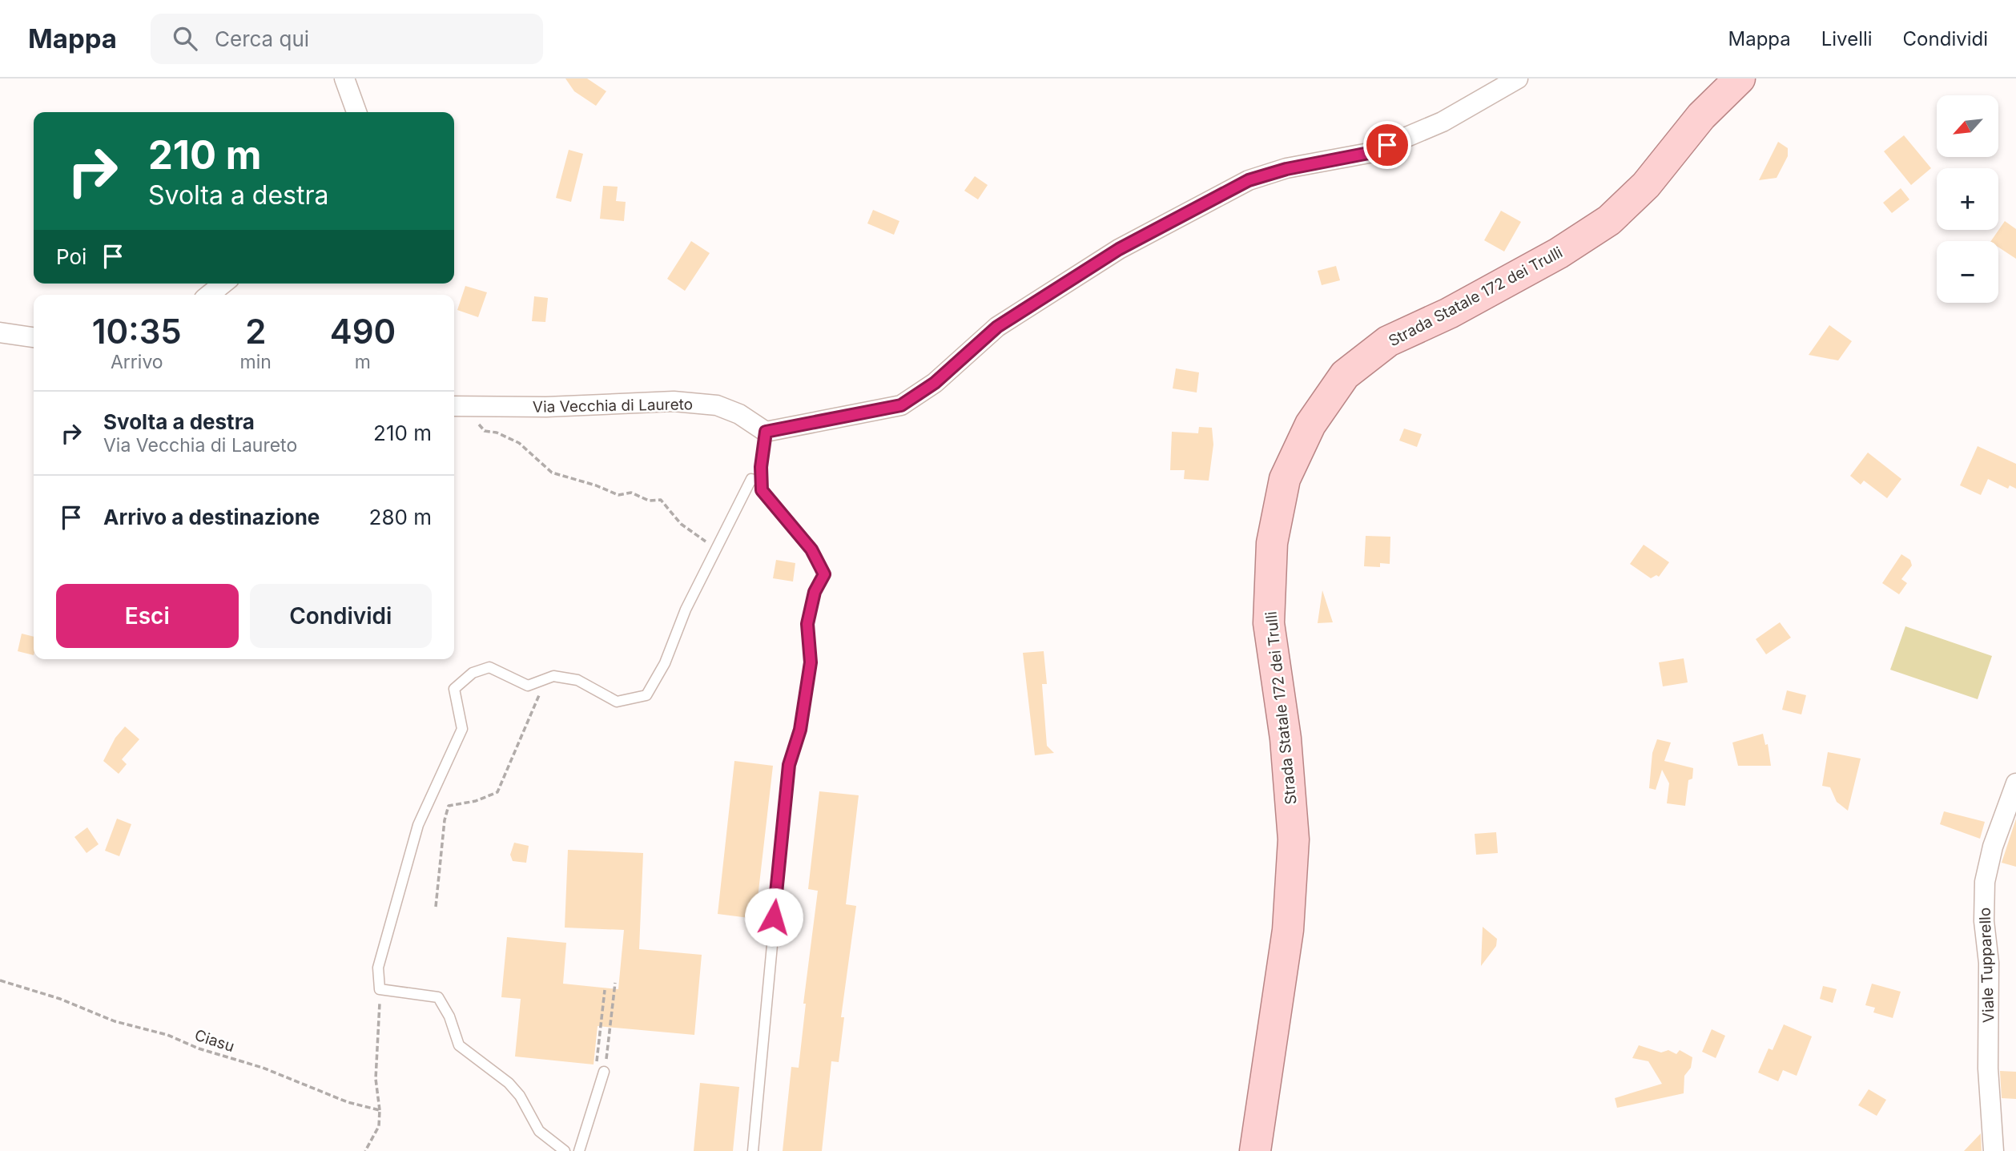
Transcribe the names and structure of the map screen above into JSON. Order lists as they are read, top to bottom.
{
  "streets": {
    "main road": ["Strada Statale 172 dei Trulli"],
    "street": ["Via Vecchia di Laureto", "Viale Tupparello"],
    "path": ["Ciasu"]
  },
  "north": "bottom left",
  "page": {
    "header": "Mappa",
    "search": "Cerca qui",
    "nav": ["Mappa", "Livelli", "Condividi"],
    "map_buttons": ["+", "−"],
    "turn": ["210 m", "Svolta a destra"],
    "then": "Poi",
    "eta": [
      "10:35",
      "Arrivo",
      "2",
      "min",
      "490",
      "m"
    ],
    "list": [
      {
        "name": "Svolta a destra",
        "note": "Via Vecchia di Laureto",
        "value": "210 m"
      },
      {
        "name": "Arrivo a destinazione",
        "value": "280 m"
      }
    ],
    "buttons": ["Esci", "Condividi"]
  }
}
